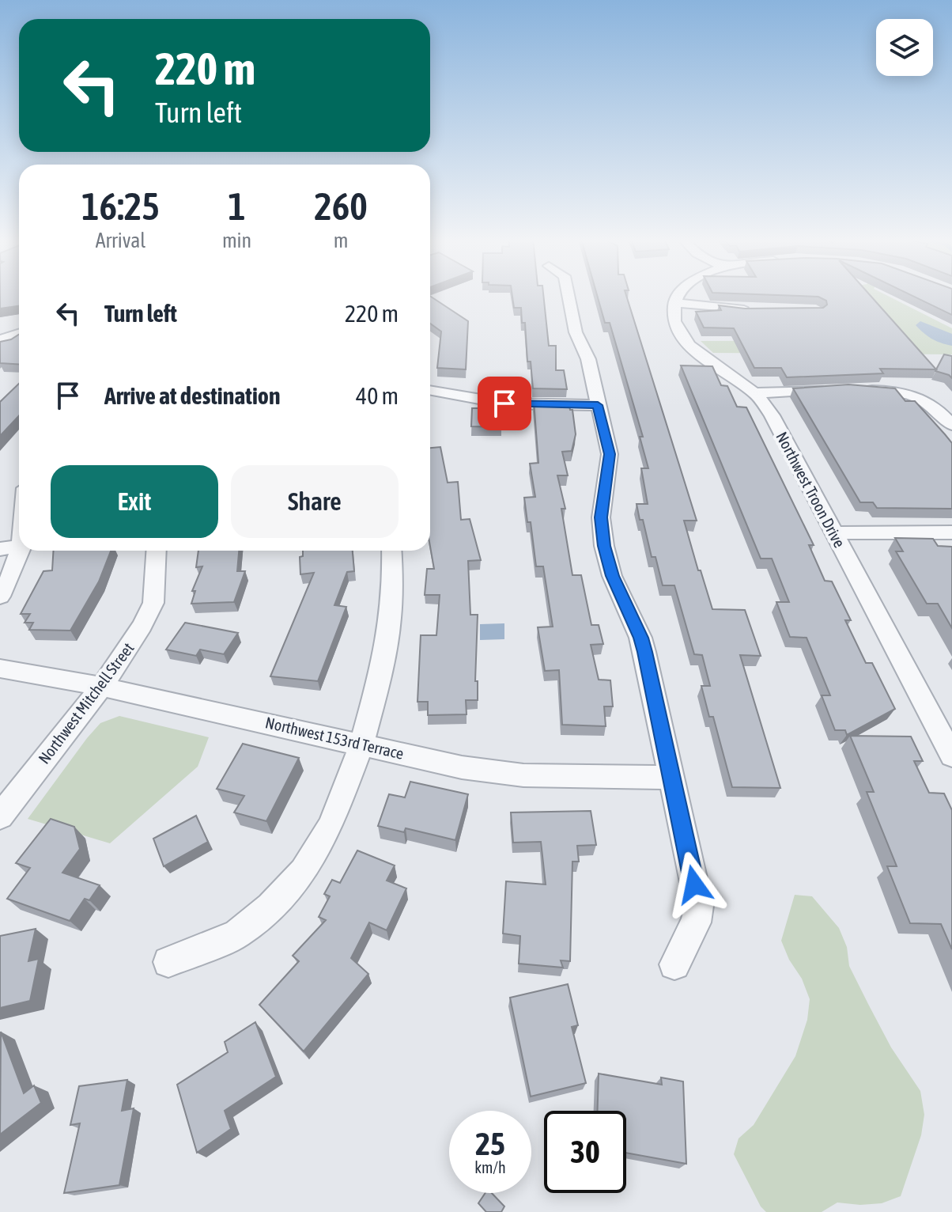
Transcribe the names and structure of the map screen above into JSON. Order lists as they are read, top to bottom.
{
  "streets": {
    "street": ["Northwest Troon Drive", "Northwest Mitchell Street", "Northwest 153rd Terrace"]
  },
  "crossings": [
    ["Northwest Mitchell Street", "Northwest 153rd Terrace"]
  ],
  "page": {
    "turn": ["220 m", "Turn left"],
    "eta": [
      "16:25",
      "Arrival",
      "1",
      "min",
      "260",
      "m"
    ],
    "list": [
      {
        "name": "Turn left",
        "value": "220 m"
      },
      {
        "name": "Arrive at destination",
        "value": "40 m"
      }
    ],
    "buttons": ["Exit", "Share"],
    "speed": "25 km/h",
    "limit": "30"
  }
}
